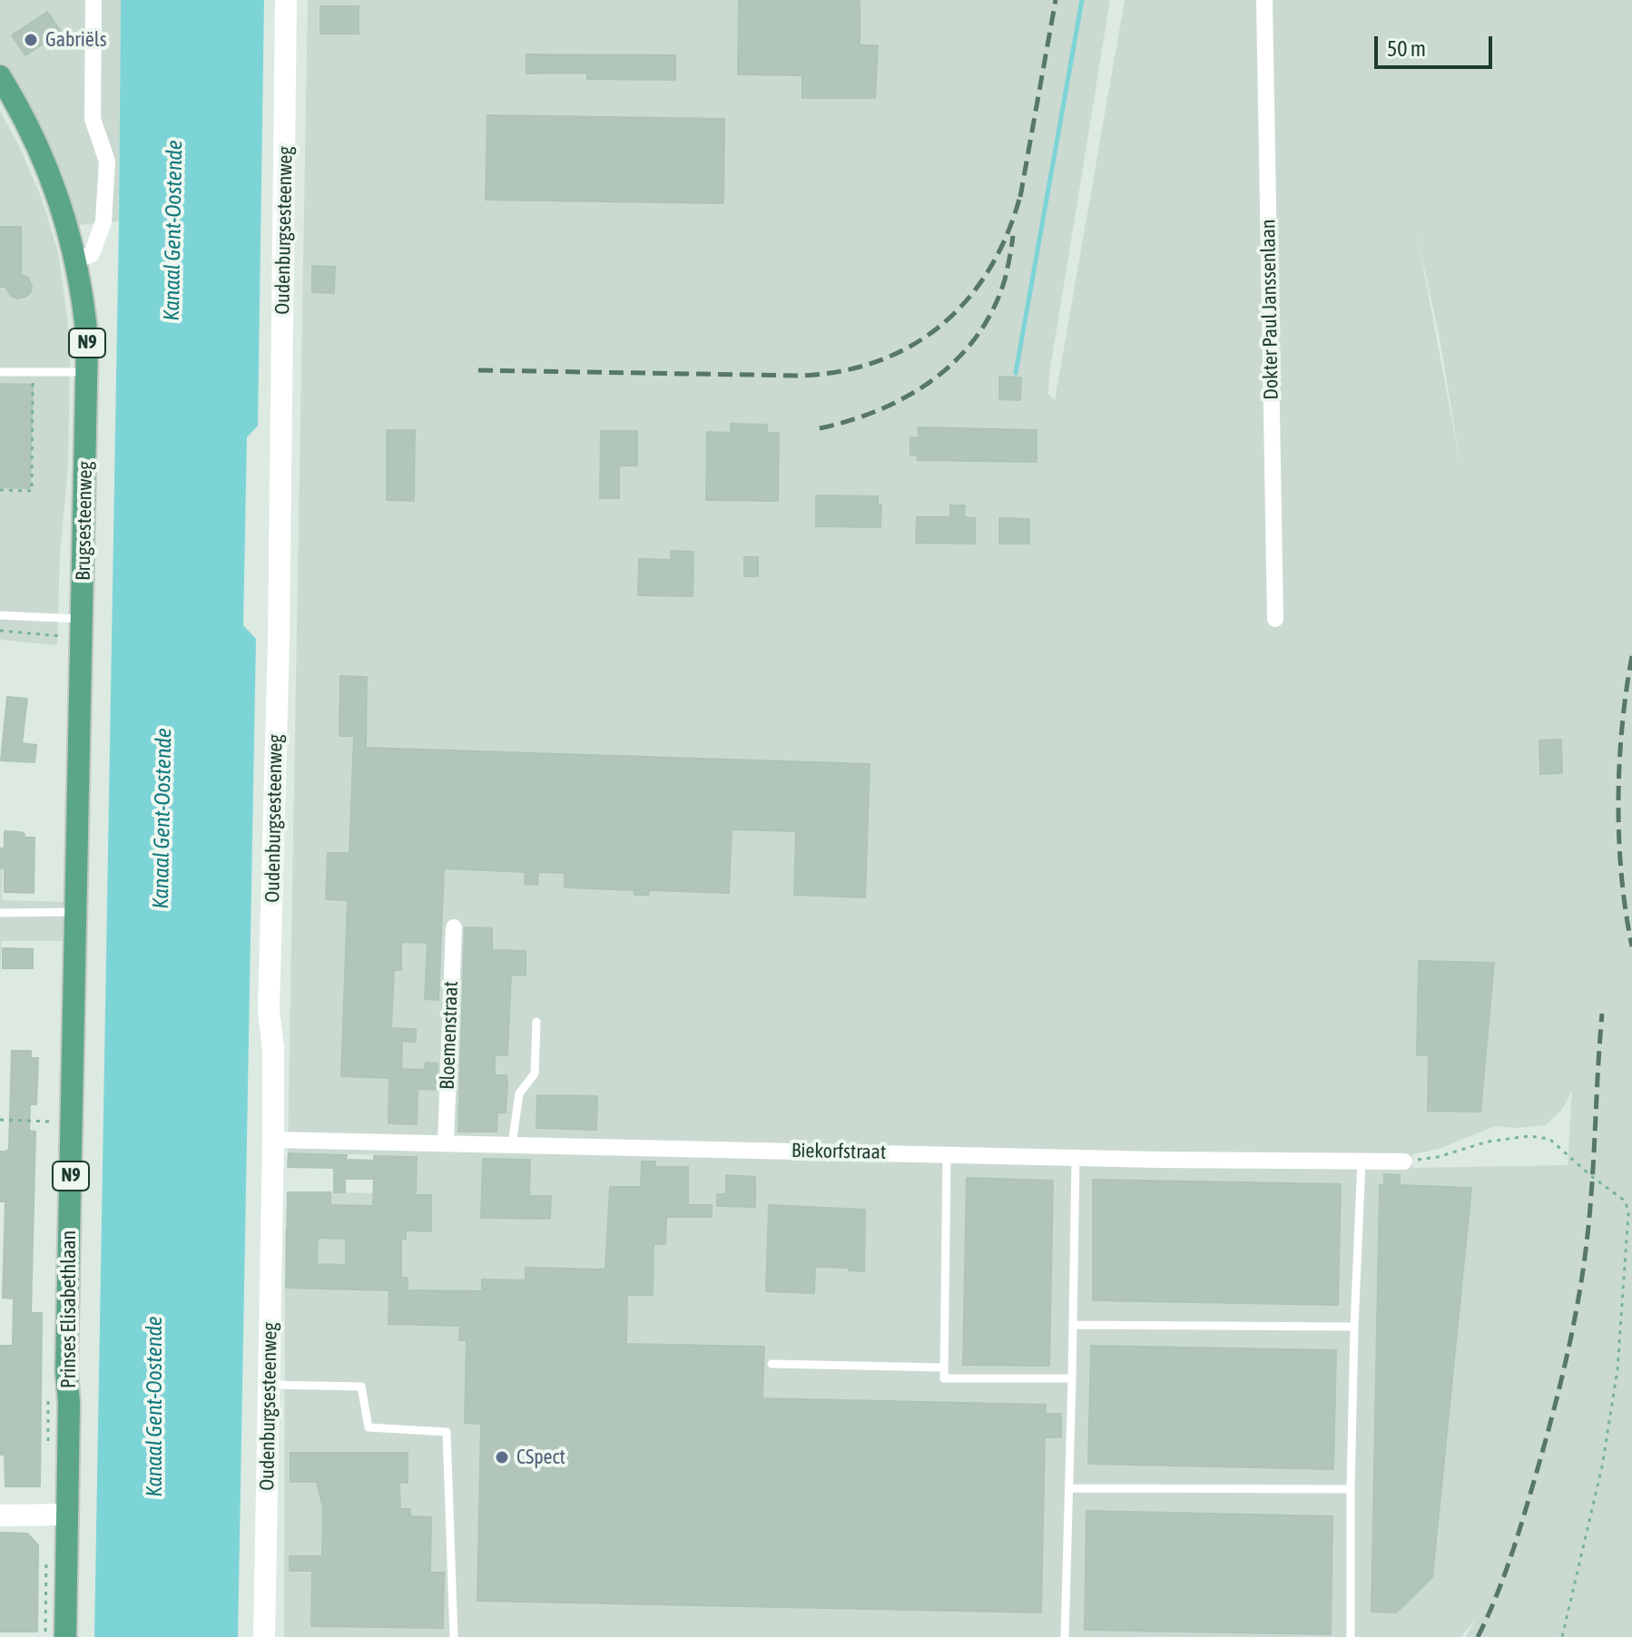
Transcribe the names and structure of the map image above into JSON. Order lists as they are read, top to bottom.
{
  "streets": {
    "main road": ["N9", "Brugsesteenweg", "Prinses Elisabethlaan"],
    "street": [
      "Oudenburgsesteenweg",
      "Dokter Paul Janssenlaan",
      "Bloemenstraat",
      "Biekorfstraat"
    ]
  },
  "crossings": [
    ["Oudenburgsesteenweg", "Biekorfstraat"],
    ["Brugsesteenweg", "Prinses Elisabethlaan"],
    ["Bloemenstraat", "Biekorfstraat"]
  ],
  "water": ["Kanaal Gent-Oostende"],
  "places": ["Gabriëls", "CSpect"],
  "scale_bar": "50 m"
}
